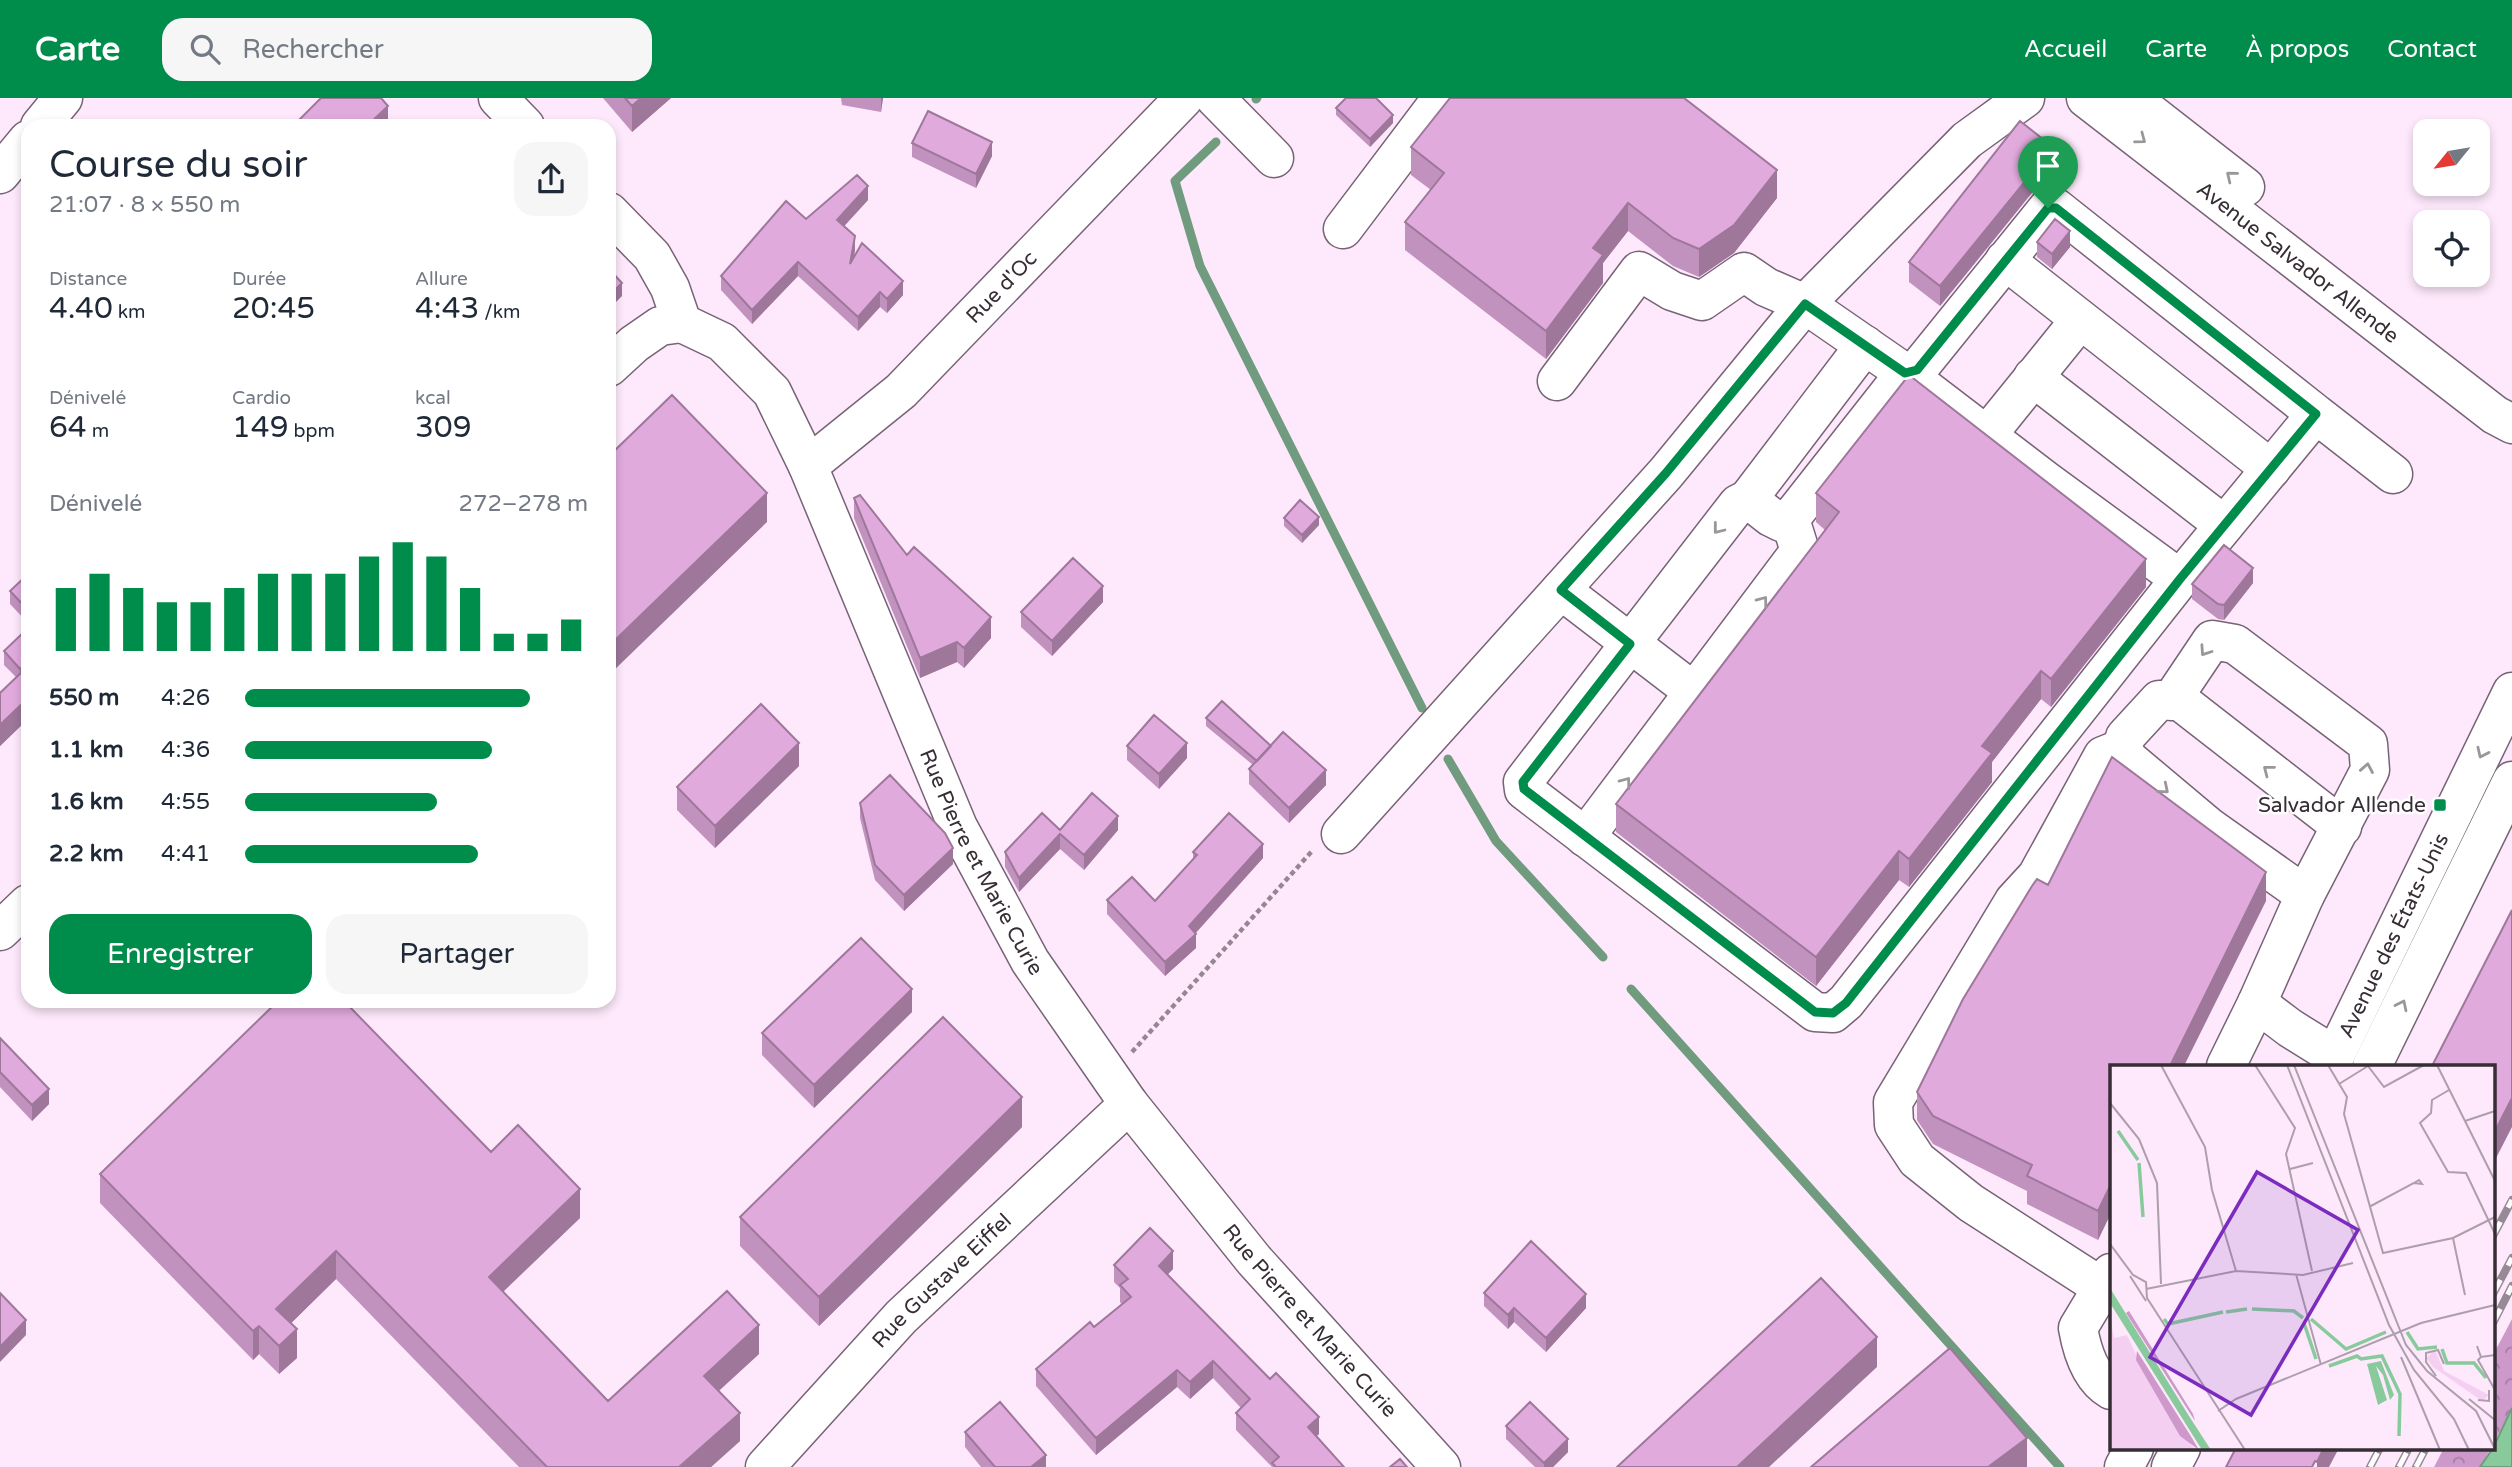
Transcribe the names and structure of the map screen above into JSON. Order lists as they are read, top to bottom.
{
  "streets": {
    "main road": [
      "Avenue Salvador Allende",
      "Rue d'Oc",
      "Rue Pierre et Marie Curie",
      "Avenue des États-Unis",
      "Rue Gustave Eiffel"
    ]
  },
  "crossings": [
    ["Rue d'Oc", "Rue Pierre et Marie Curie"],
    ["Rue Pierre et Marie Curie", "Rue Gustave Eiffel"]
  ],
  "places": {
    "transit": ["Salvador Allende"]
  },
  "north": "bottom left",
  "page": {
    "header": "Carte",
    "search": "Rechercher",
    "nav": [
      "Accueil",
      "Carte",
      "À propos",
      "Contact"
    ],
    "heading": ["Course du soir", "21:07 · 8 × 550 m"],
    "stats": [
      ["Distance", "4.40 km"],
      ["Durée", "20:45"],
      ["Allure", "4:43 /km"],
      ["Dénivelé", "64 m"],
      ["Cardio", "149 bpm"],
      ["kcal", "309"]
    ],
    "chart": ["Dénivelé", "272–278 m"],
    "list": [
      {
        "name": "550 m",
        "note": "4:26"
      },
      {
        "name": "1.1 km",
        "note": "4:36"
      },
      {
        "name": "1.6 km",
        "note": "4:55"
      },
      {
        "name": "2.2 km",
        "note": "4:41"
      }
    ],
    "buttons": ["Enregistrer", "Partager"]
  }
}
